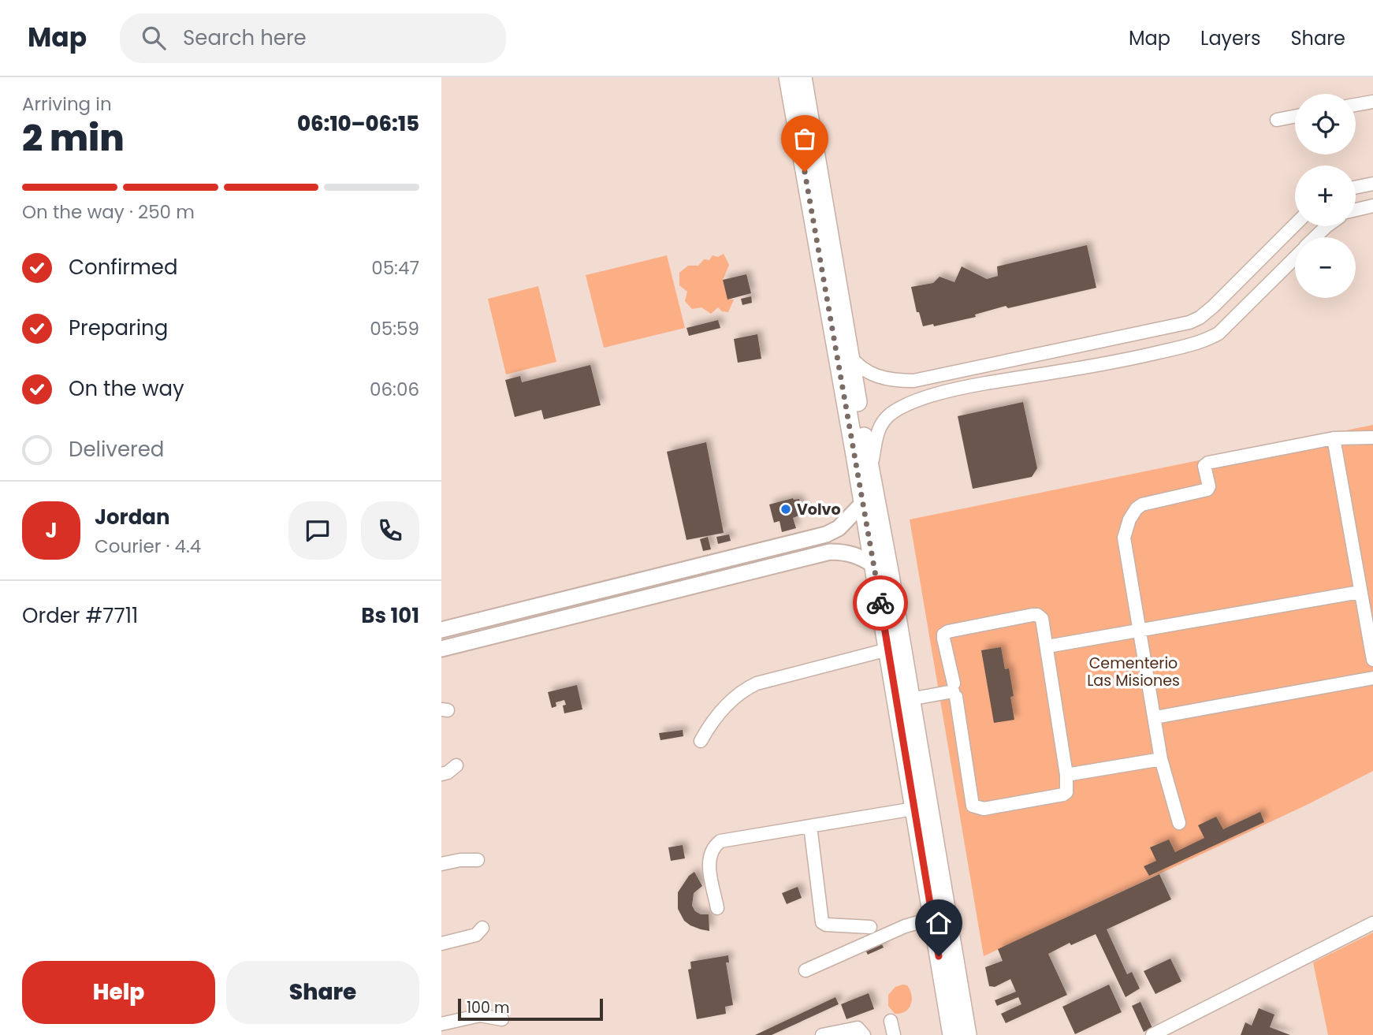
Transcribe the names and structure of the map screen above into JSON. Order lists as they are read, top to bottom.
{
  "parks": ["Cementerio Las Misiones"],
  "places": ["Volvo"],
  "scale_bar": "100 m",
  "page": {
    "header": "Map",
    "search": "Search here",
    "nav": ["Map", "Layers", "Share"],
    "heading": ["2 min", "Arriving in", "06:10–06:15"],
    "panel": [
      "Jordan",
      "Courier · 4.4",
      "Order #7711",
      "Bs 101"
    ],
    "map_buttons": ["+", "−"],
    "bar": "On the way · 250 m",
    "list": [
      ["Confirmed", "05:47"],
      ["Preparing", "05:59"],
      ["On the way", "06:06"],
      "Delivered"
    ],
    "round": "J",
    "buttons": ["Help", "Share"],
    "scale": "100 m"
  }
}
